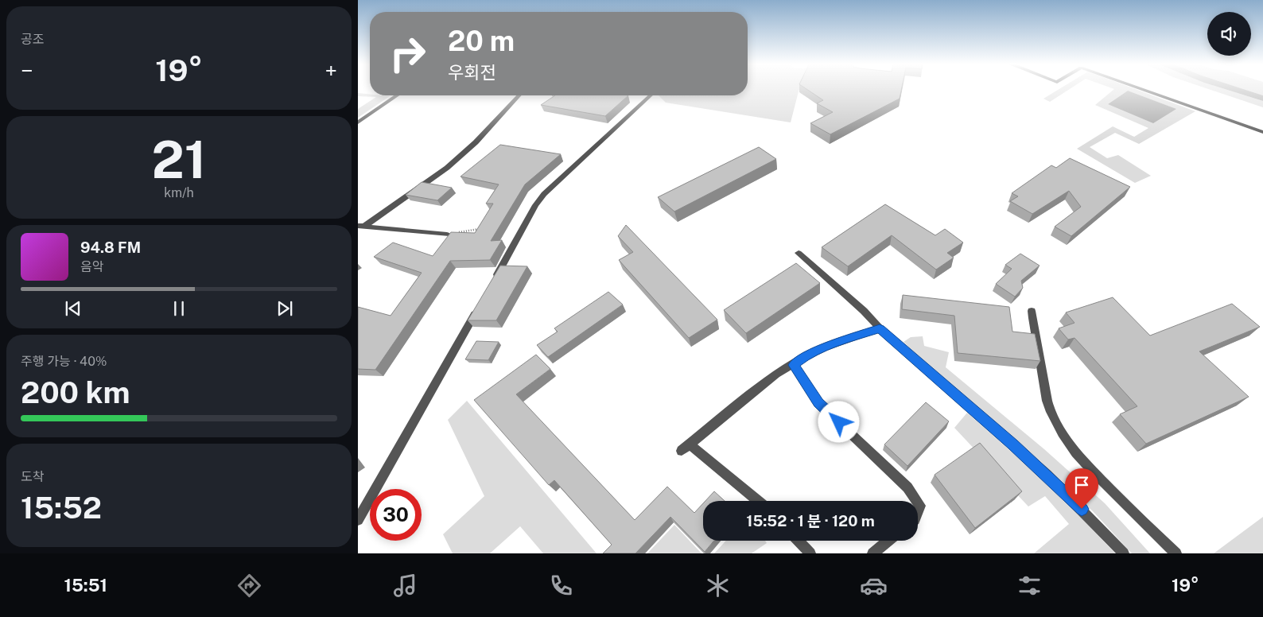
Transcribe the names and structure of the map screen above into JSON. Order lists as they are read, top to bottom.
{
  "page": {
    "tile": [
      "공조",
      ["21", "km/h"],
      ["주행 가능 · 40%", "200 km"],
      ["도착", "15:52"]
    ],
    "turn": ["20 m", "우회전"],
    "heat": ["−", "19°", "+"],
    "song": ["94.8 FM", "음악"],
    "limit": "30",
    "trip": "15:52 · 1 분 · 120 m",
    "tabs": ["15:51", "19°"]
  }
}
